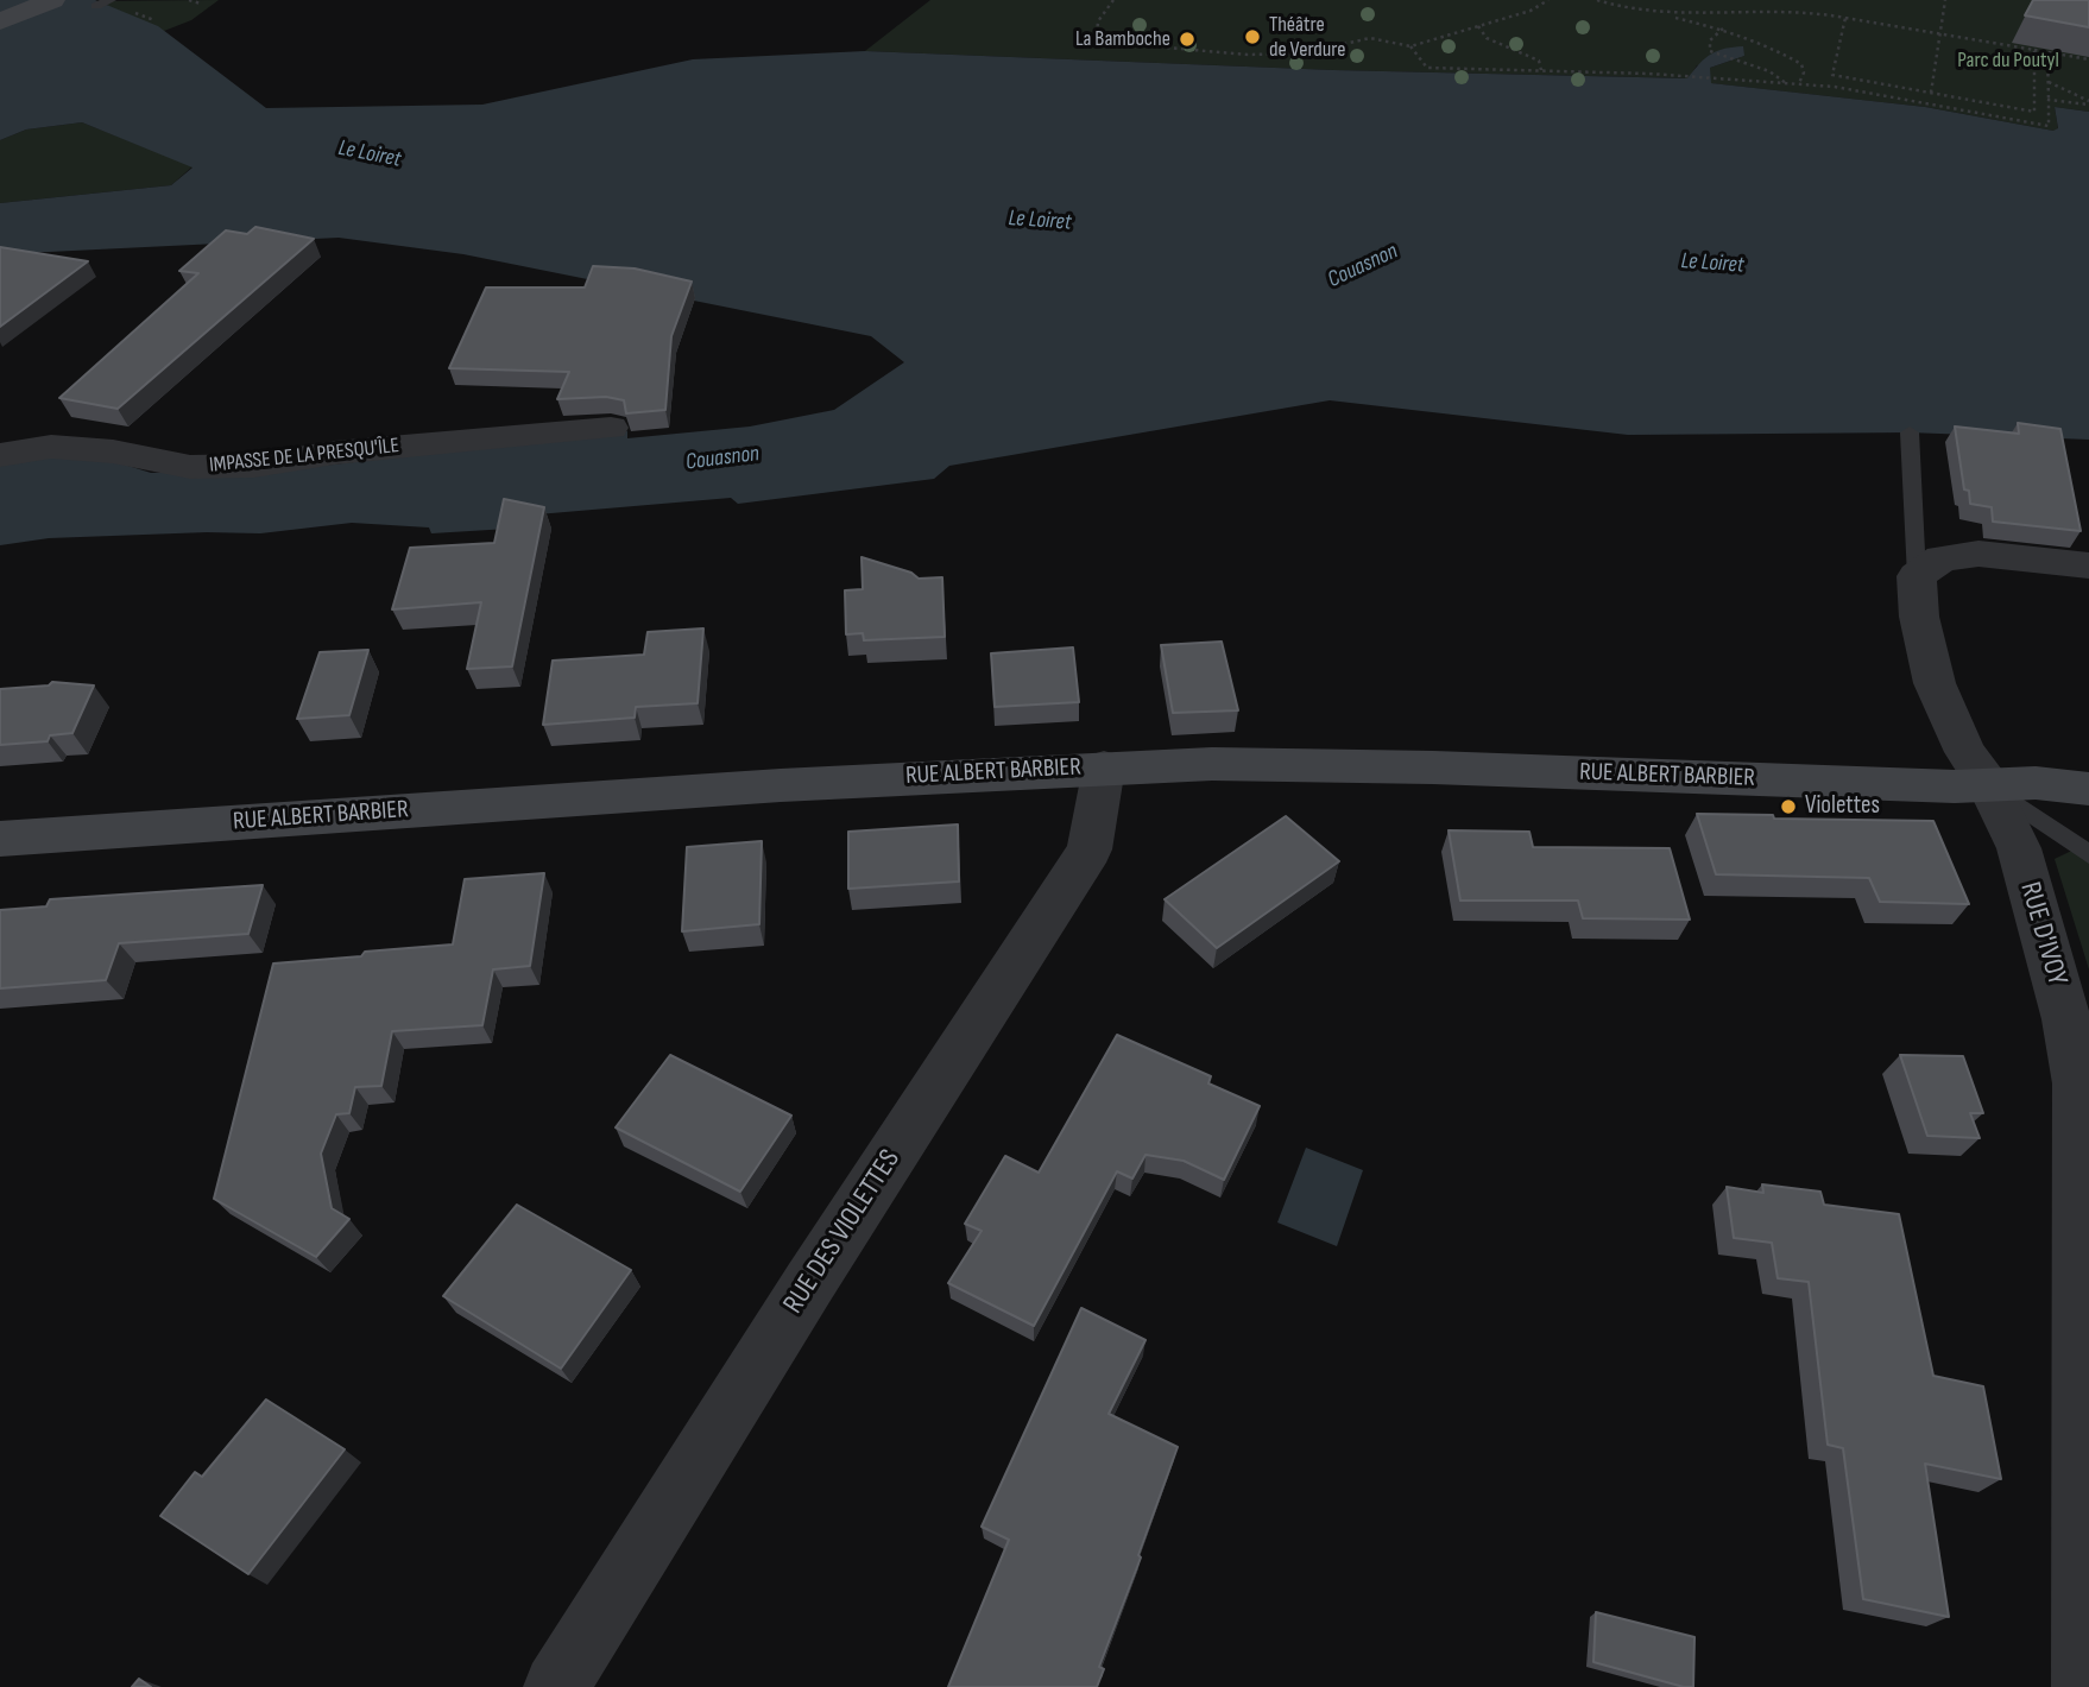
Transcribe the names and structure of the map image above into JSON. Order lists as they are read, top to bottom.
{
  "streets": {
    "street": [
      "IMPASSE DE LA PRESQU'ÎLE",
      "RUE ALBERT BARBIER",
      "RUE D'IVOY",
      "RUE DES VIOLETTES"
    ]
  },
  "crossings": [
    ["RUE ALBERT BARBIER", "RUE D'IVOY"],
    ["RUE ALBERT BARBIER", "RUE DES VIOLETTES"]
  ],
  "water": ["Le Loiret", "Couasnon"],
  "parks": ["Parc du Poutyl"],
  "places": ["Théâtre de Verdure", "La Bamboche", "Violettes"]
}
